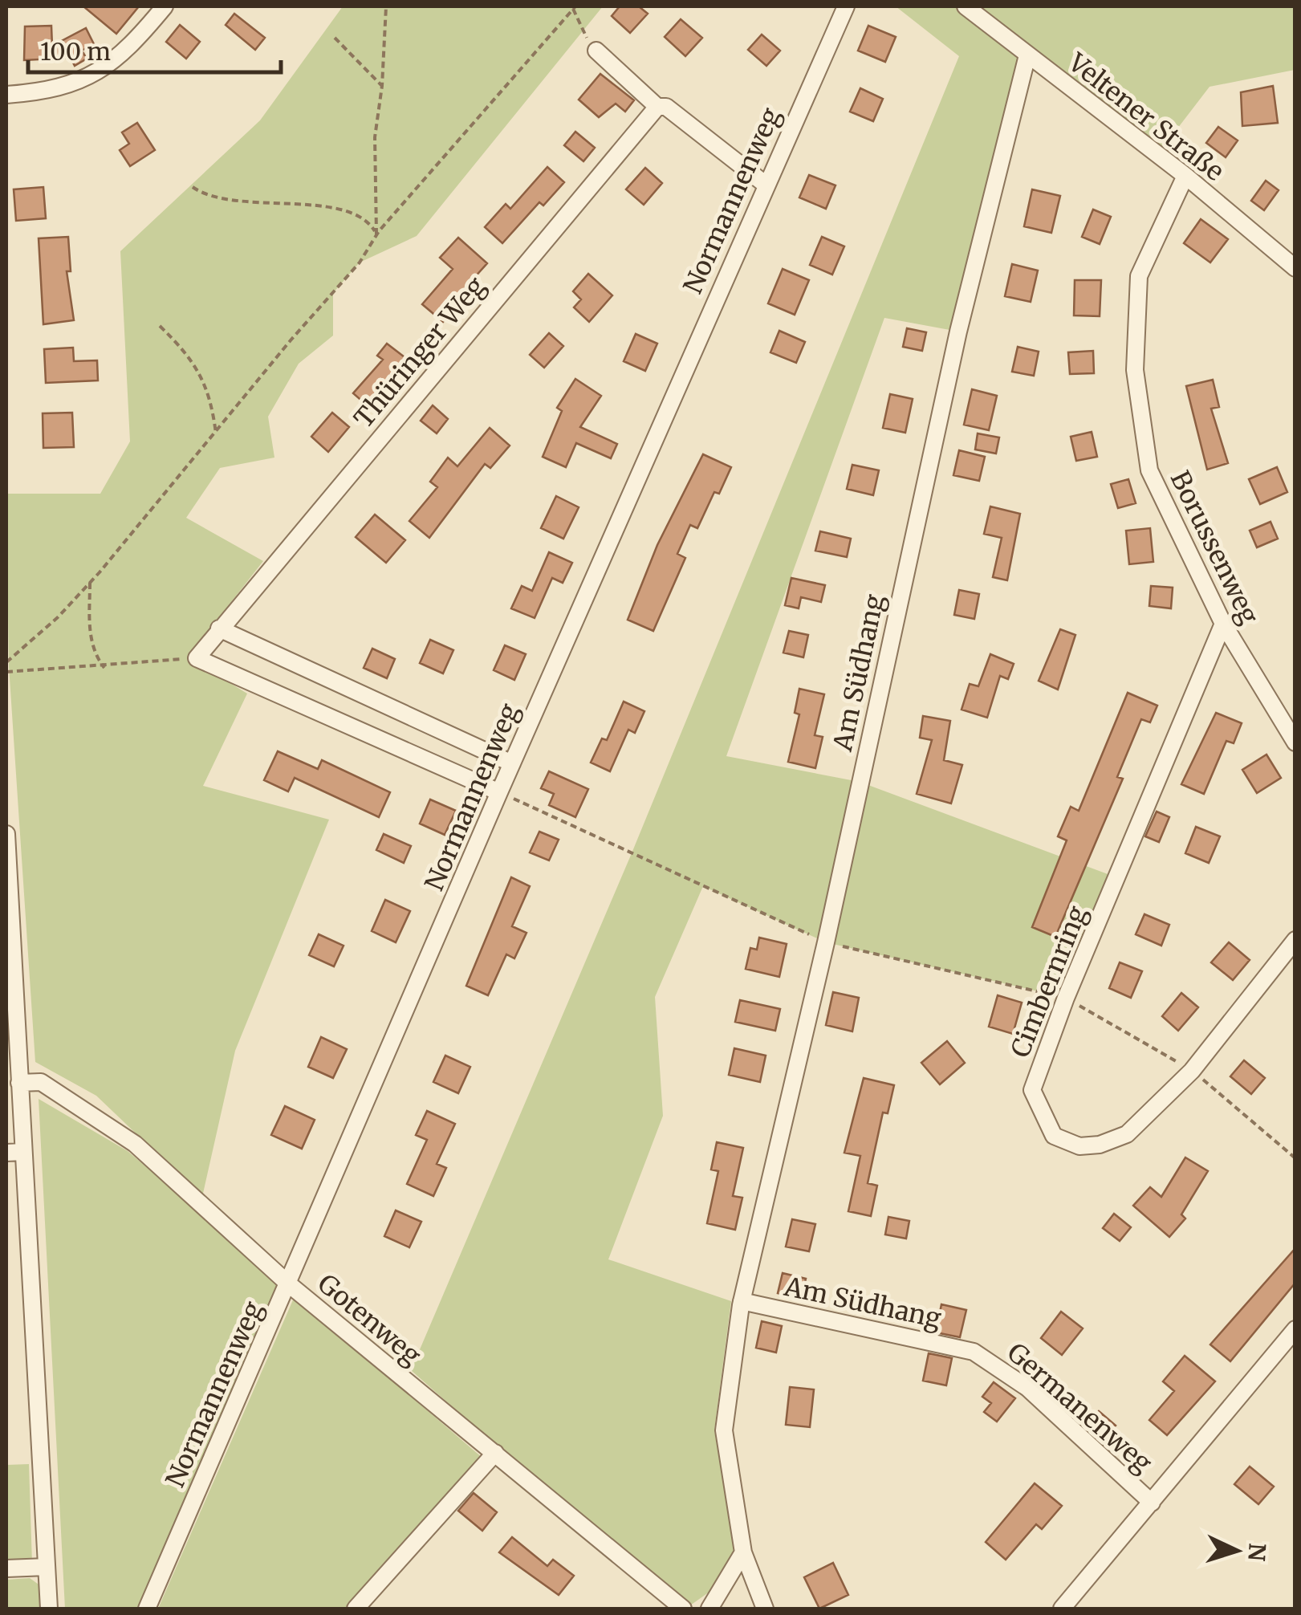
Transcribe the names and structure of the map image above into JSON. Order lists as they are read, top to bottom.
{
  "streets": {
    "street": [
      "Veltener Straße",
      "Normannenweg",
      "Thüringer Weg",
      "Borussenweg",
      "Am Südhang",
      "Cimbernring",
      "Gotenweg",
      "Germanenweg"
    ]
  },
  "crossings": [
    ["Veltener Straße", "Borussenweg"],
    ["Veltener Straße", "Am Südhang"],
    ["Normannenweg", "Gotenweg"],
    ["Borussenweg", "Cimbernring"],
    ["Am Südhang", "Germanenweg"]
  ],
  "scale_bar": "100 m",
  "north": "right"
}
